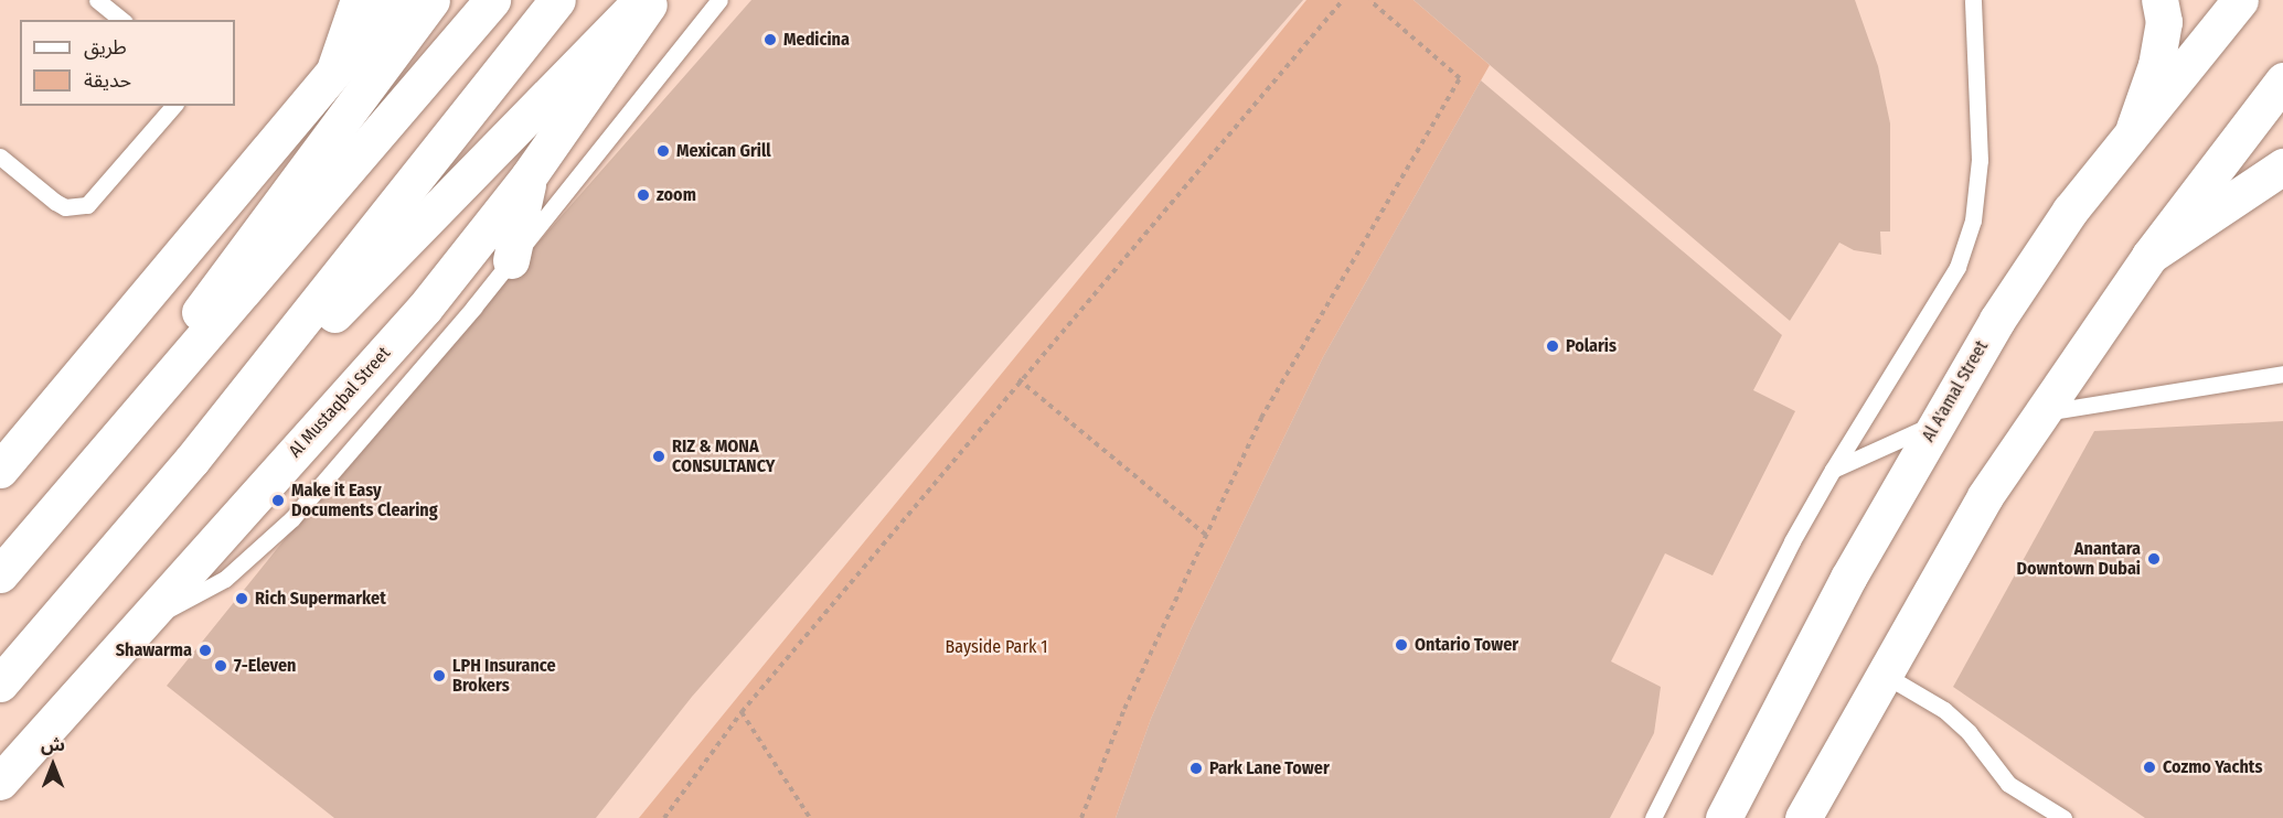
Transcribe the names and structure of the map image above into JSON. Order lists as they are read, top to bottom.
{
  "streets": {
    "street": ["Al A'amal Street", "Al Mustaqbal Street"]
  },
  "parks": ["Bayside Park 1"],
  "places": [
    "Medicina",
    "Mexican Grill",
    "zoom",
    "Polaris",
    "RIZ & MONA CONSULTANCY",
    "Make it Easy Documents Clearing",
    "Anantara Downtown Dubai",
    "Rich Supermarket",
    "Ontario Tower",
    "Shawarma",
    "7-Eleven",
    "LPH Insurance Brokers",
    "Cozmo Yachts",
    "Park Lane Tower"
  ],
  "legend": ["طريق", "حديقة"],
  "north": "top"
}
